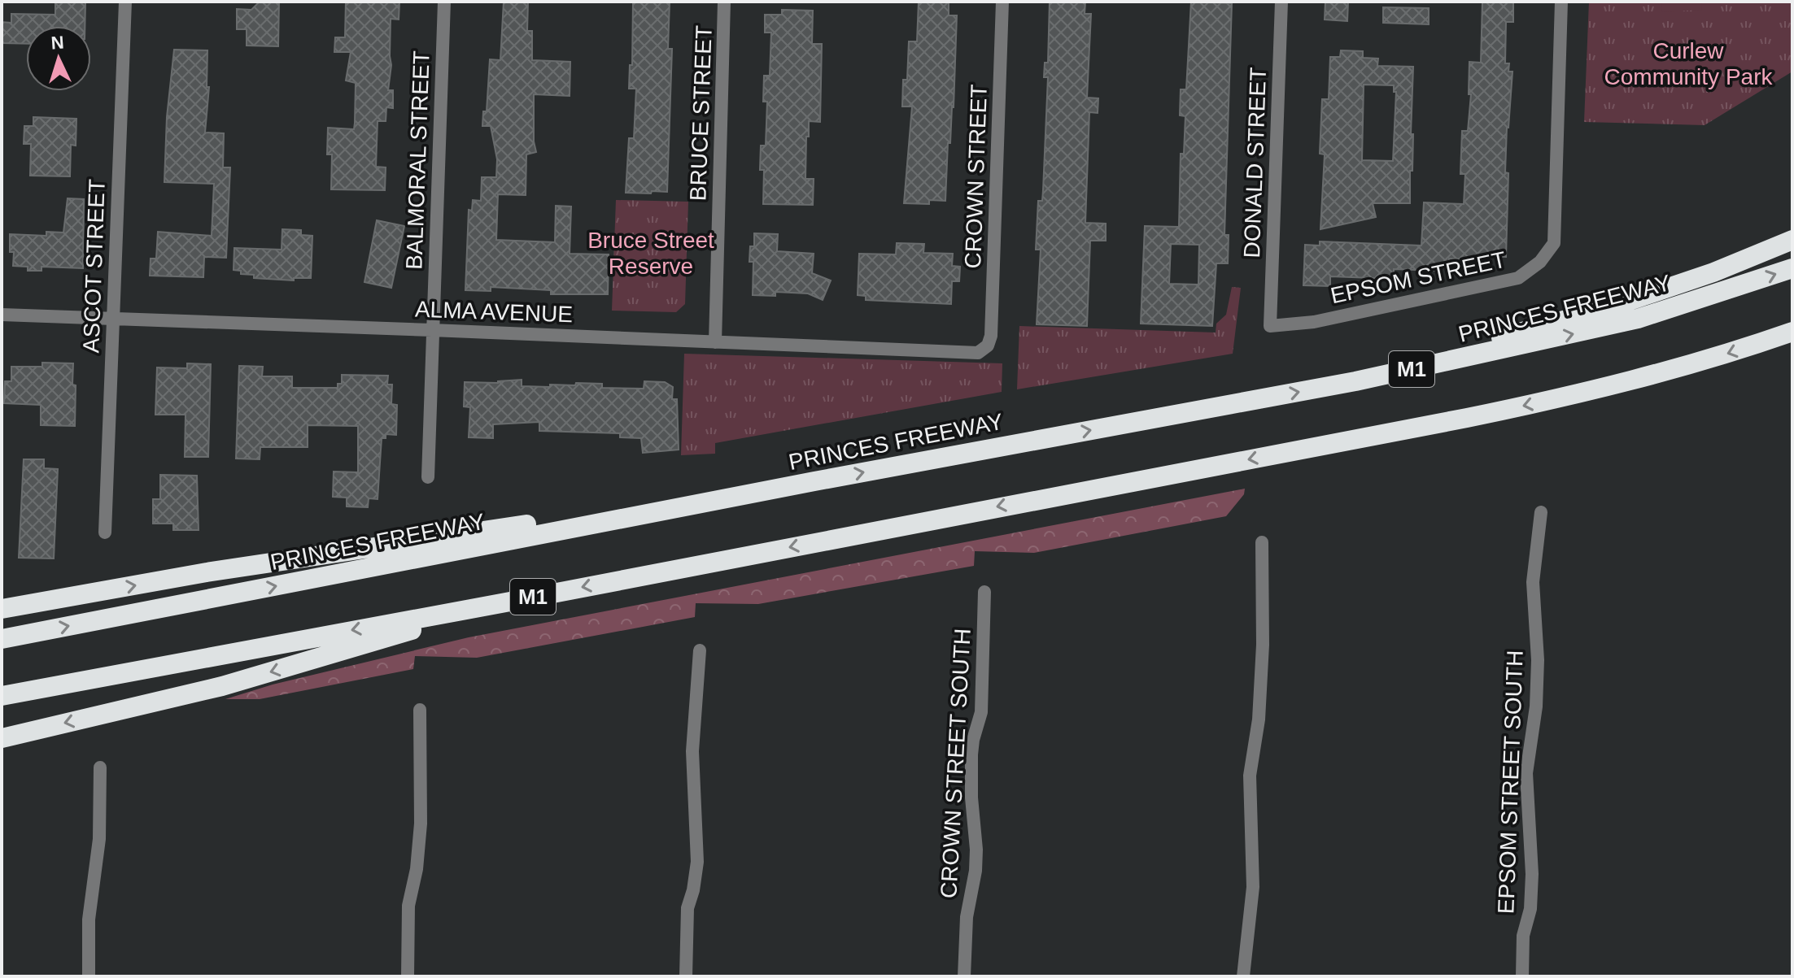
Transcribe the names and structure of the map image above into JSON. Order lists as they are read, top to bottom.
{
  "streets": {
    "highway": ["PRINCES FREEWAY", "M1"],
    "street": [
      "BRUCE STREET",
      "BALMORAL STREET",
      "DONALD STREET",
      "CROWN STREET",
      "ASCOT STREET",
      "EPSOM STREET",
      "ALMA AVENUE",
      "CROWN STREET SOUTH",
      "EPSOM STREET SOUTH"
    ]
  },
  "crossings": [
    ["BRUCE STREET", "ALMA AVENUE"],
    ["BALMORAL STREET", "ALMA AVENUE"],
    ["DONALD STREET", "EPSOM STREET"],
    ["CROWN STREET", "ALMA AVENUE"],
    ["ASCOT STREET", "ALMA AVENUE"]
  ],
  "parks": ["Curlew Community Park", "Bruce Street Reserve"],
  "north": "top"
}
